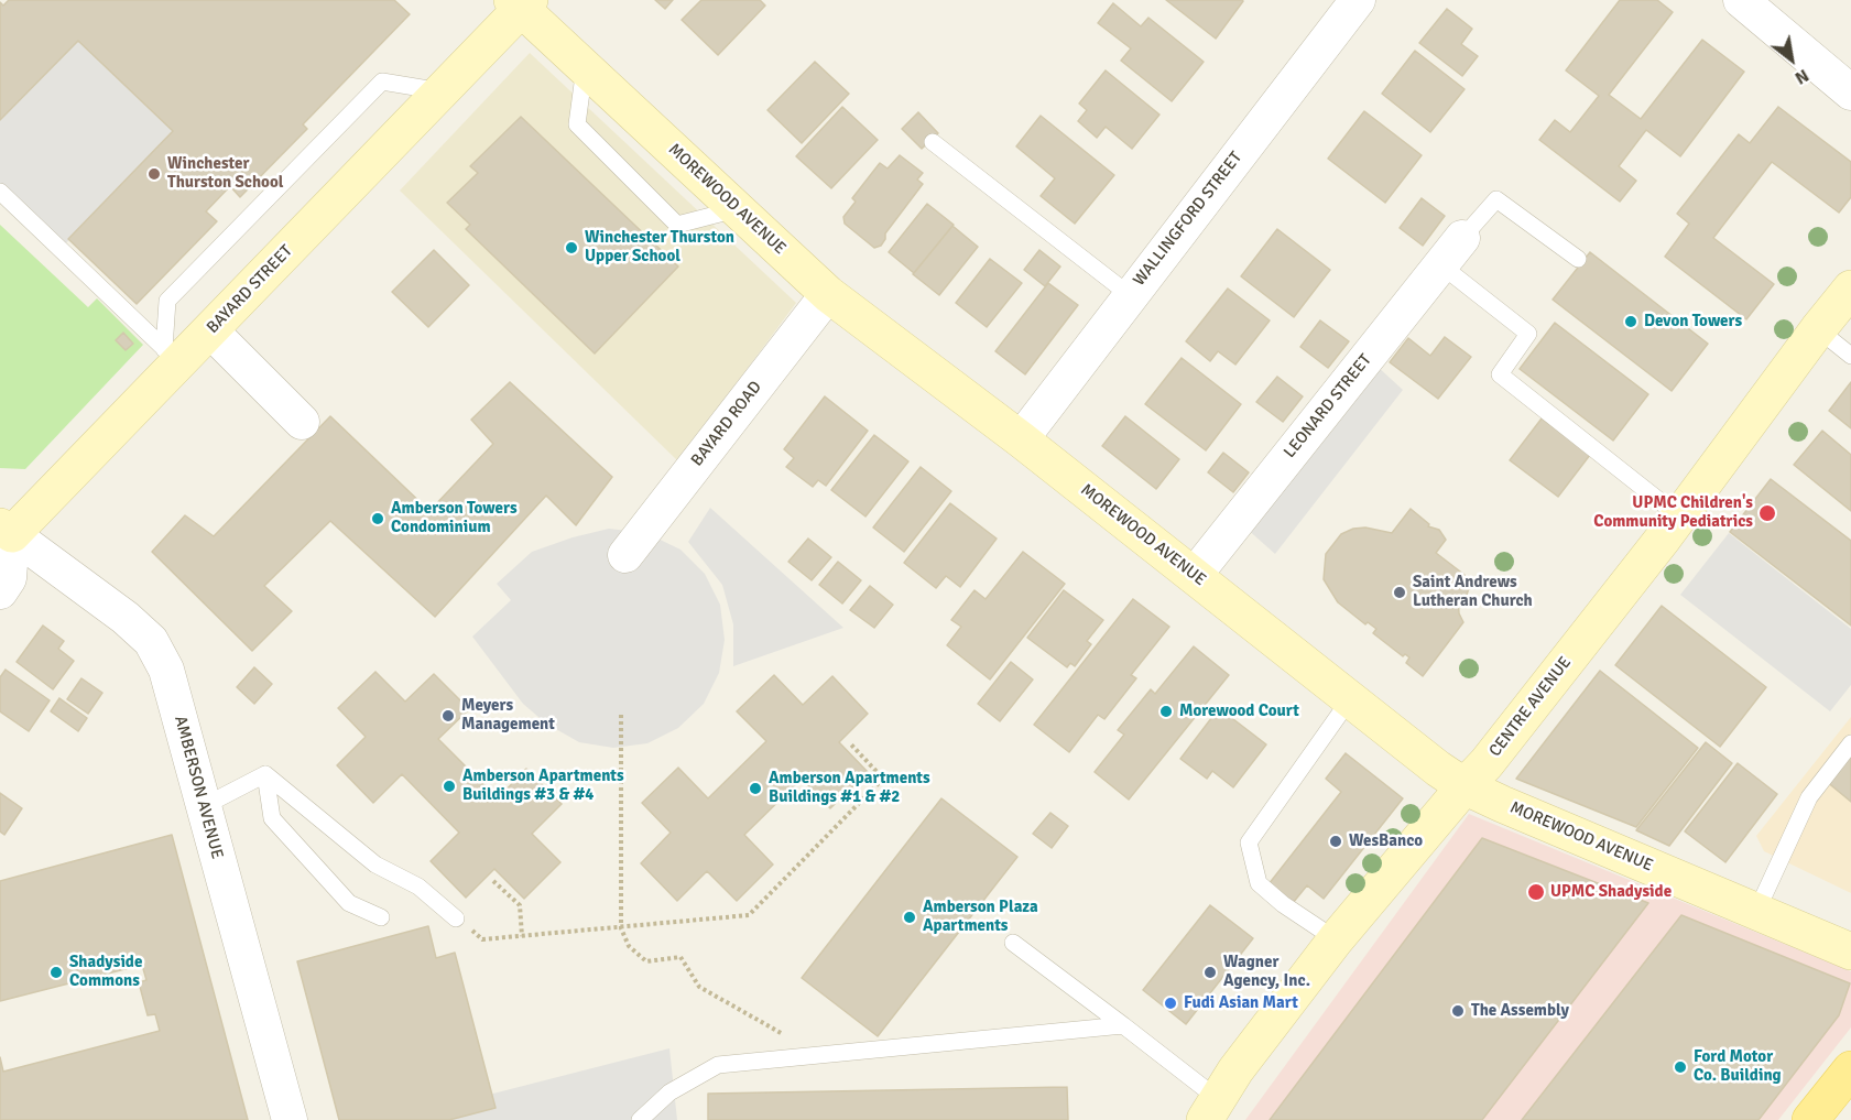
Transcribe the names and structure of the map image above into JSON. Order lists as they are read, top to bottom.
{
  "streets": {
    "main road": ["MOREWOOD AVENUE", "BAYARD STREET", "CENTRE AVENUE"],
    "street": [
      "WALLINGFORD STREET",
      "LEONARD STREET",
      "BAYARD ROAD",
      "AMBERSON AVENUE"
    ]
  },
  "crossings": [
    ["MOREWOOD AVENUE", "WALLINGFORD STREET"],
    ["MOREWOOD AVENUE", "BAYARD STREET"],
    ["MOREWOOD AVENUE", "LEONARD STREET"],
    ["MOREWOOD AVENUE", "BAYARD ROAD"],
    ["MOREWOOD AVENUE", "CENTRE AVENUE"],
    ["BAYARD STREET", "AMBERSON AVENUE"]
  ],
  "places": [
    "Winchester Thurston School",
    "Winchester Thurston Upper School",
    "Devon Towers",
    "UPMC Children's Community Pediatrics",
    "Amberson Towers Condominium",
    "Saint Andrews Lutheran Church",
    "Morewood Court",
    "Meyers Management",
    "Amberson Apartments Buildings #3 & #4",
    "Amberson Apartments Buildings #1 & #2",
    "WesBanco",
    "UPMC Shadyside",
    "Amberson Plaza Apartments",
    "Shadyside Commons",
    "Wagner Agency, Inc.",
    "Fudi Asian Mart",
    "The Assembly",
    "Ford Motor Co. Building"
  ],
  "north": "bottom right"
}
